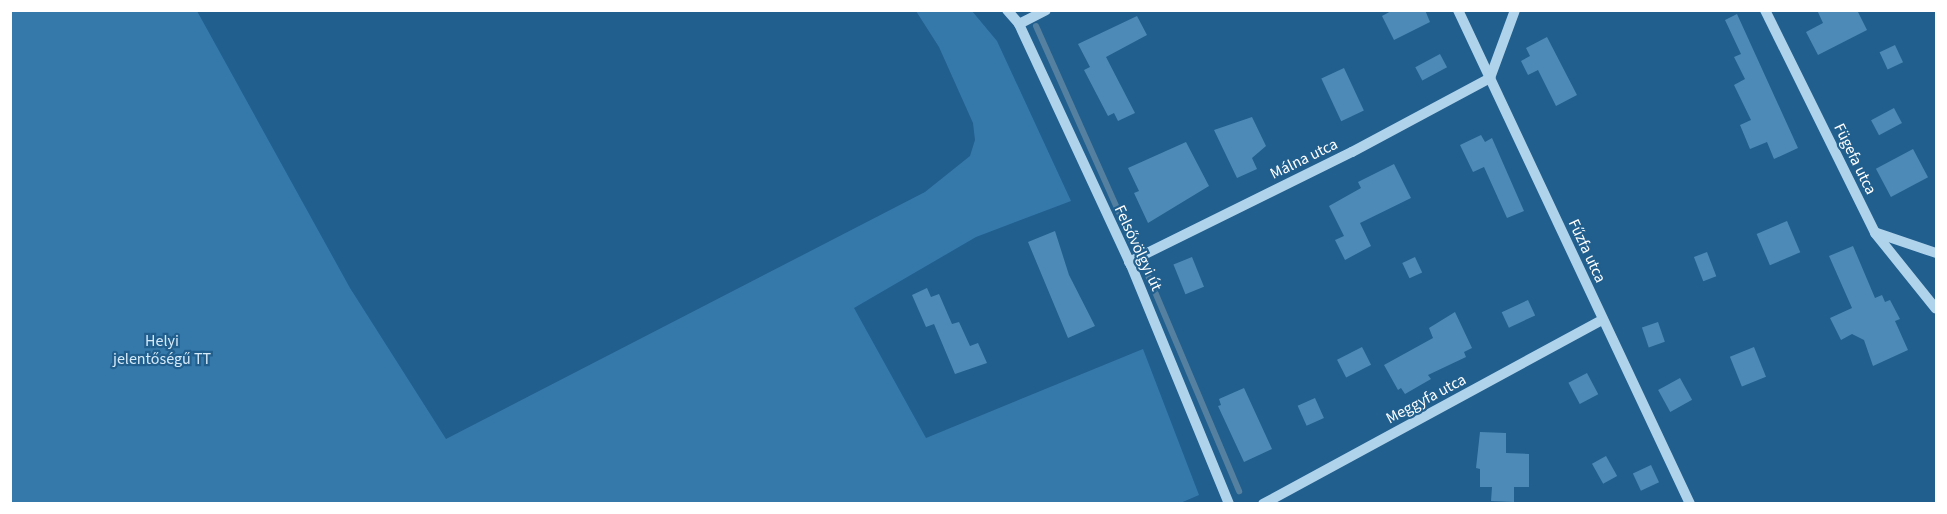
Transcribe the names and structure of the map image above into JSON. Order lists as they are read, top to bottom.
{
  "streets": {
    "street": [
      "Málna utca",
      "Fügefa utca",
      "Felsővölgyi út",
      "Fűzfa utca",
      "Meggyfa utca"
    ]
  },
  "crossings": [
    ["Málna utca", "Felsővölgyi út"],
    ["Málna utca", "Fűzfa utca"],
    ["Fűzfa utca", "Meggyfa utca"]
  ],
  "parks": ["Helyi jelentőségű TT"]
}
